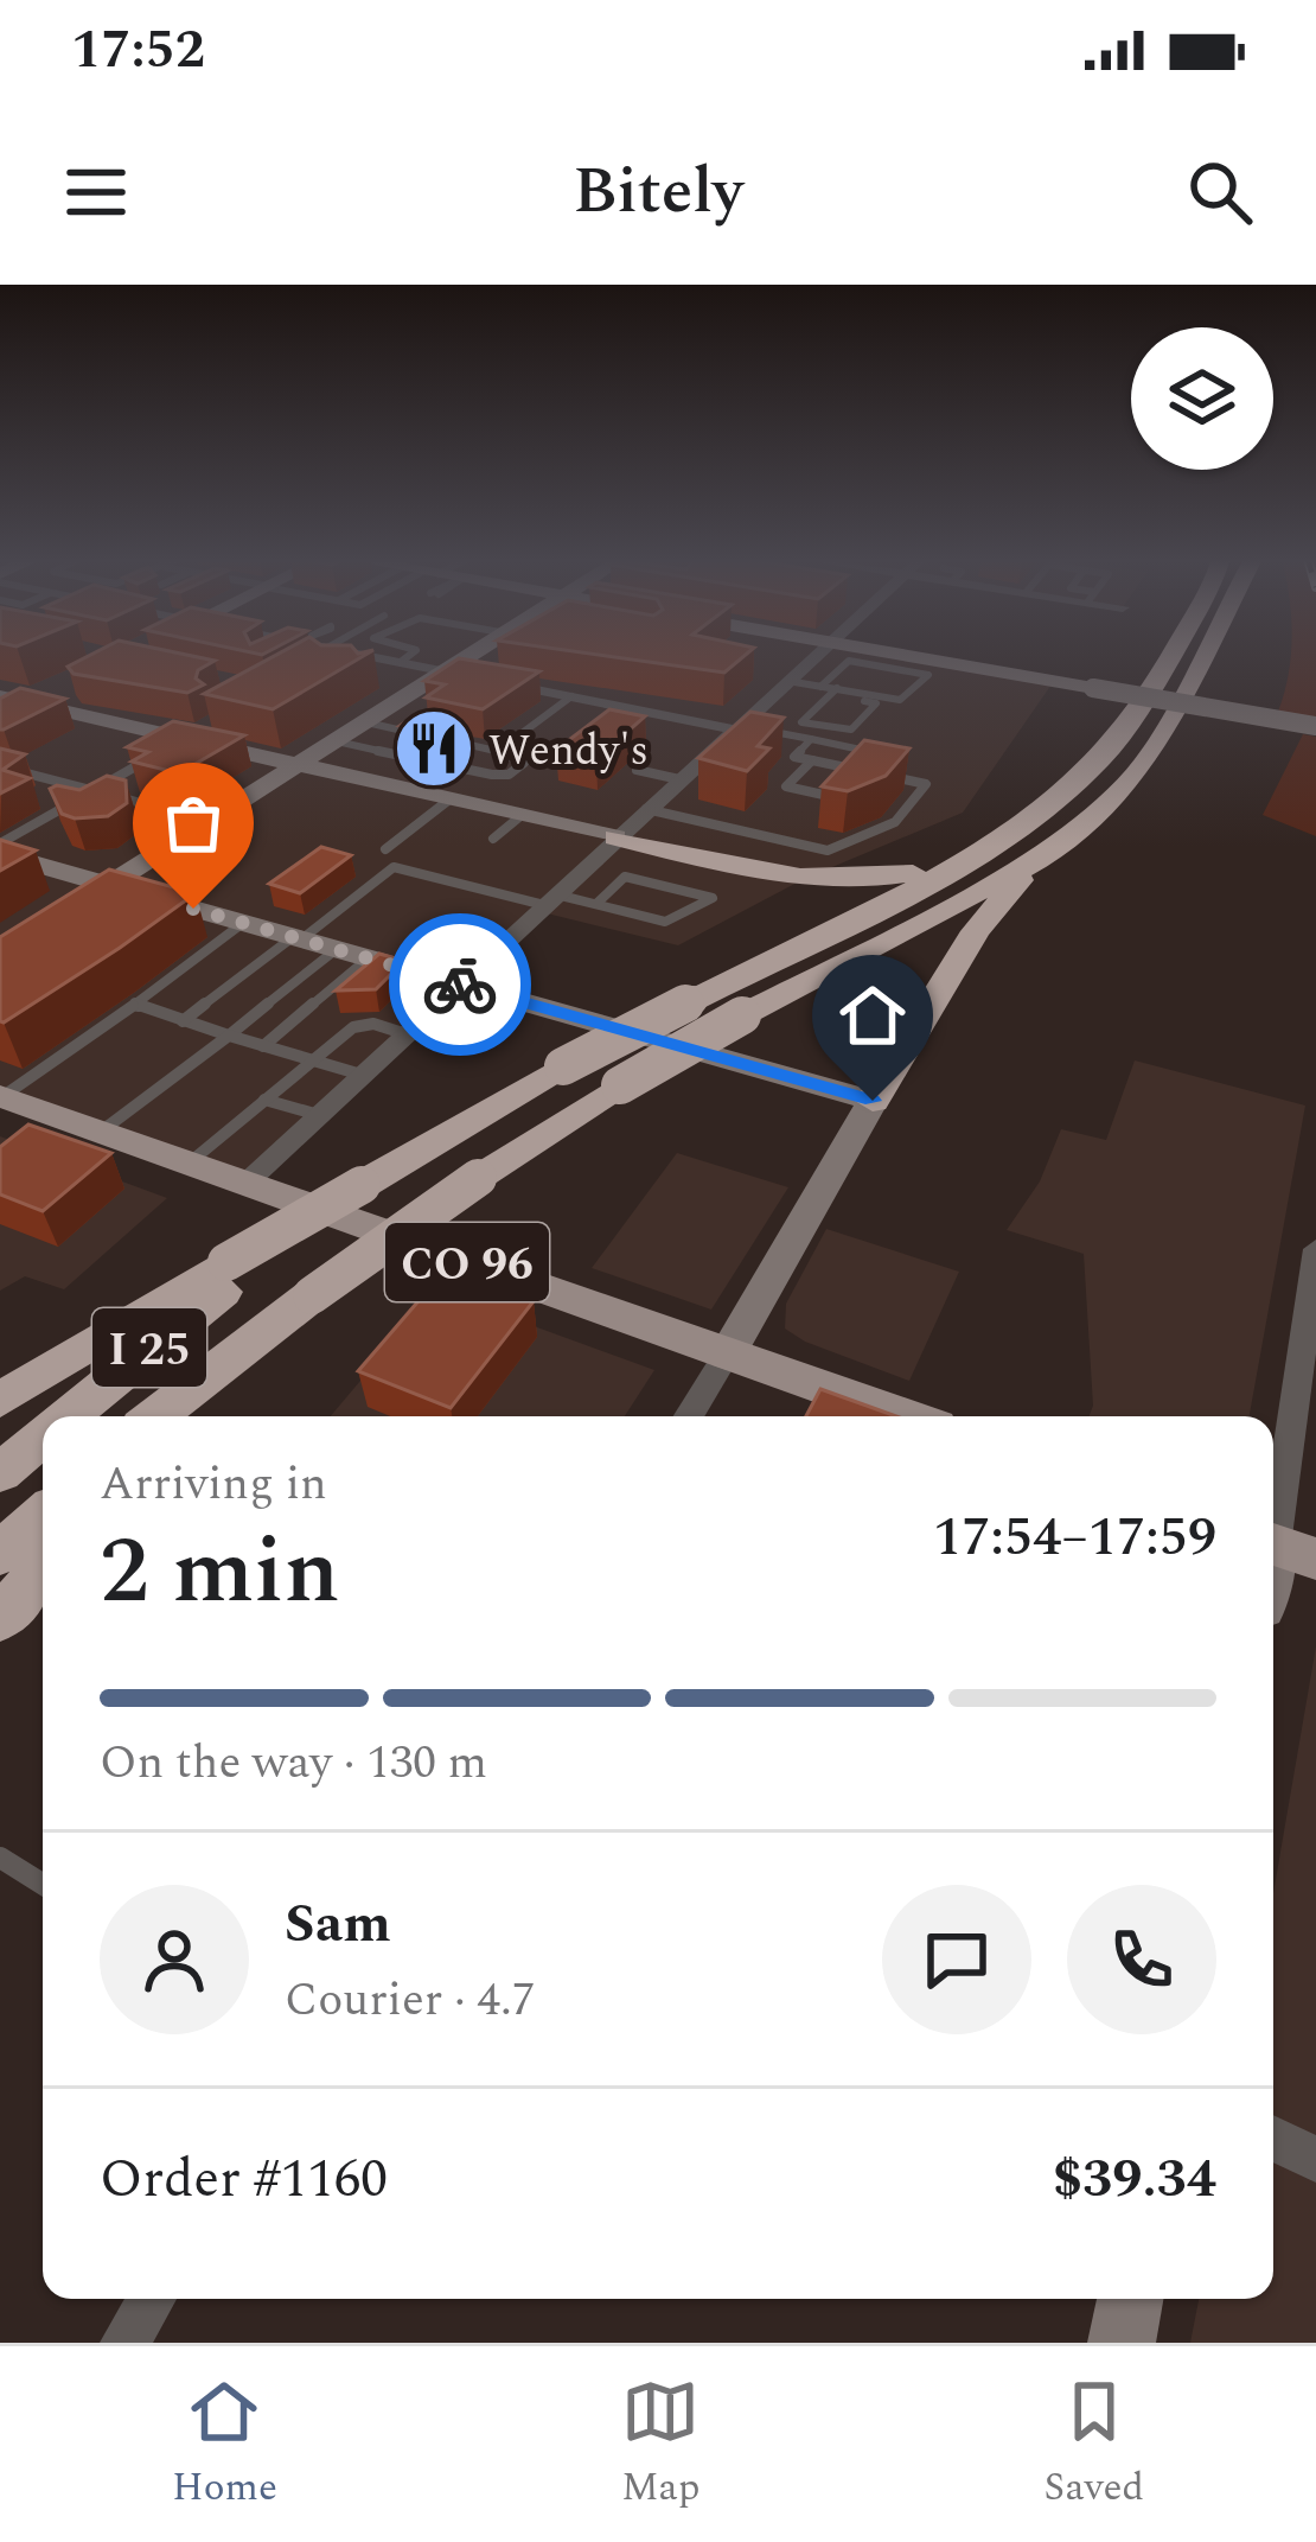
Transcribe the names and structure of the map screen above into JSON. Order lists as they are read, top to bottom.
{
  "streets": {
    "highway": ["I 25"],
    "main road": ["CO 96"]
  },
  "places": {
    "restaurant": ["Wendy's"]
  },
  "page": {
    "status": "17:52",
    "header": "Bitely",
    "heading": ["2 min", "Arriving in", "17:54–17:59"],
    "panel": [
      "Sam",
      "Courier · 4.7",
      "Order #1160",
      "$39.34"
    ],
    "bar": "On the way · 130 m",
    "tabs": ["Home", "Map", "Saved"]
  }
}
